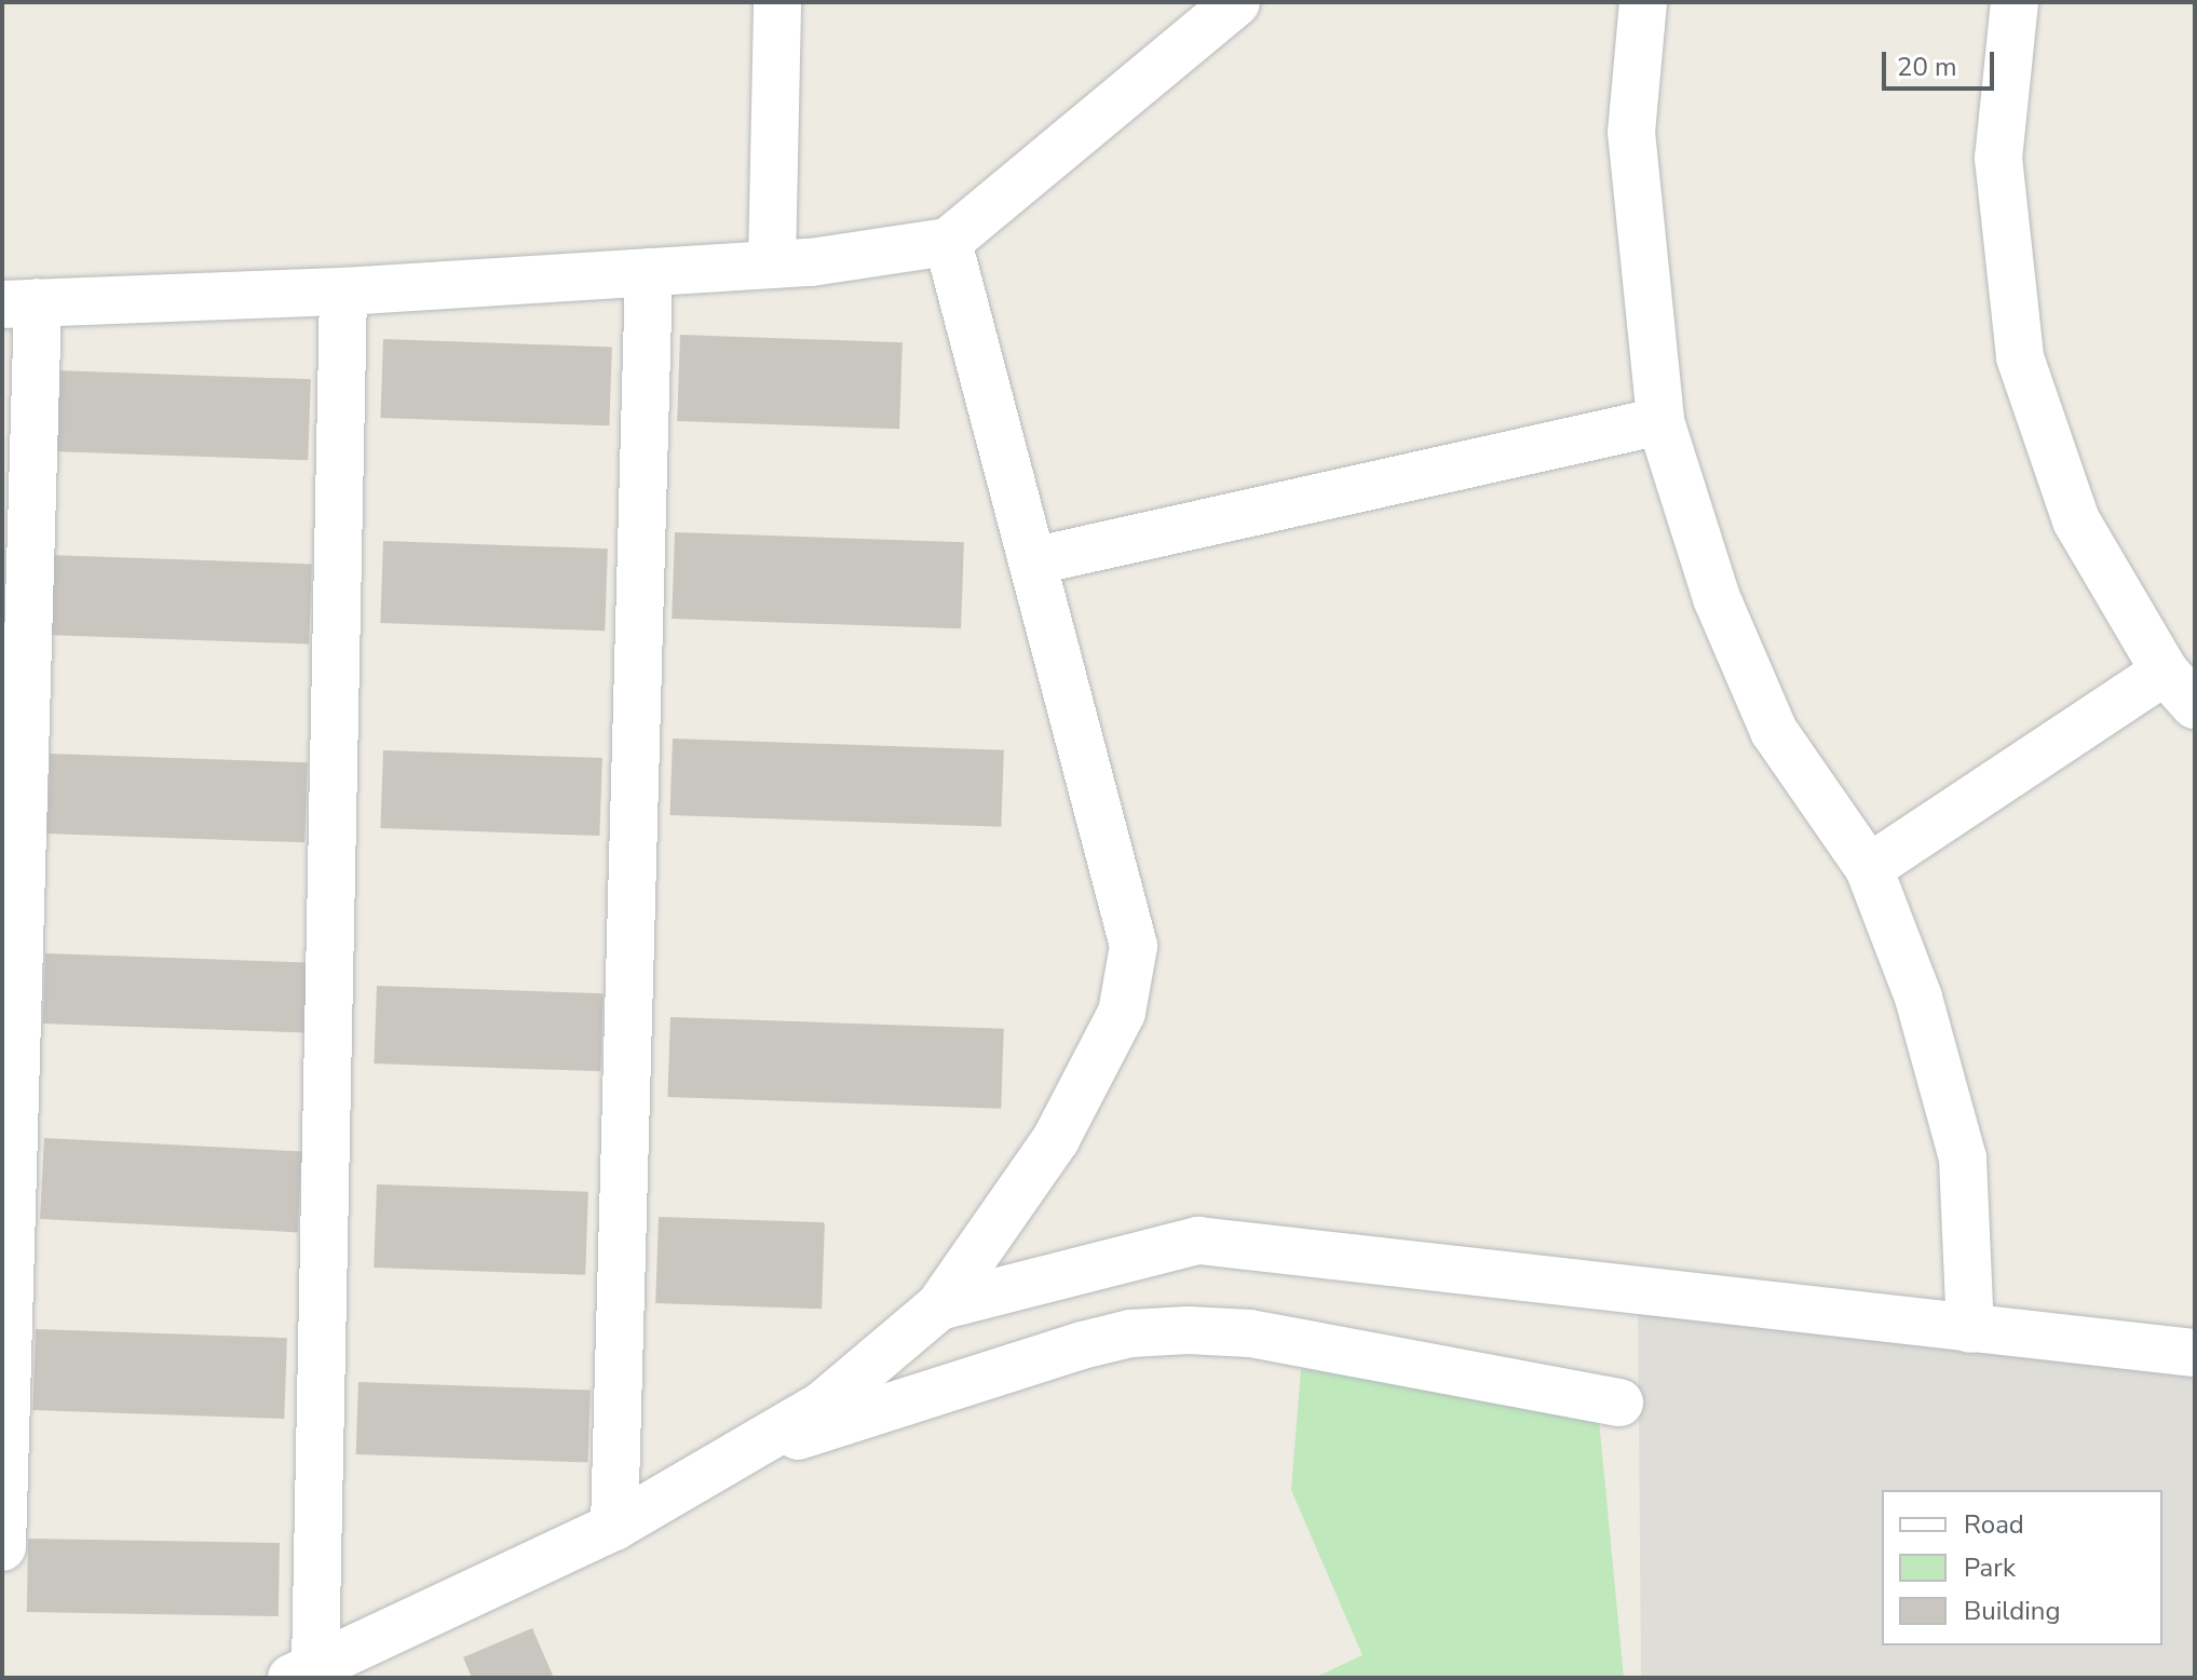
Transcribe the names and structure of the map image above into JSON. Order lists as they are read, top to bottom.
{
  "legend": ["Road", "Park", "Building"],
  "scale_bar": "20 m"
}
